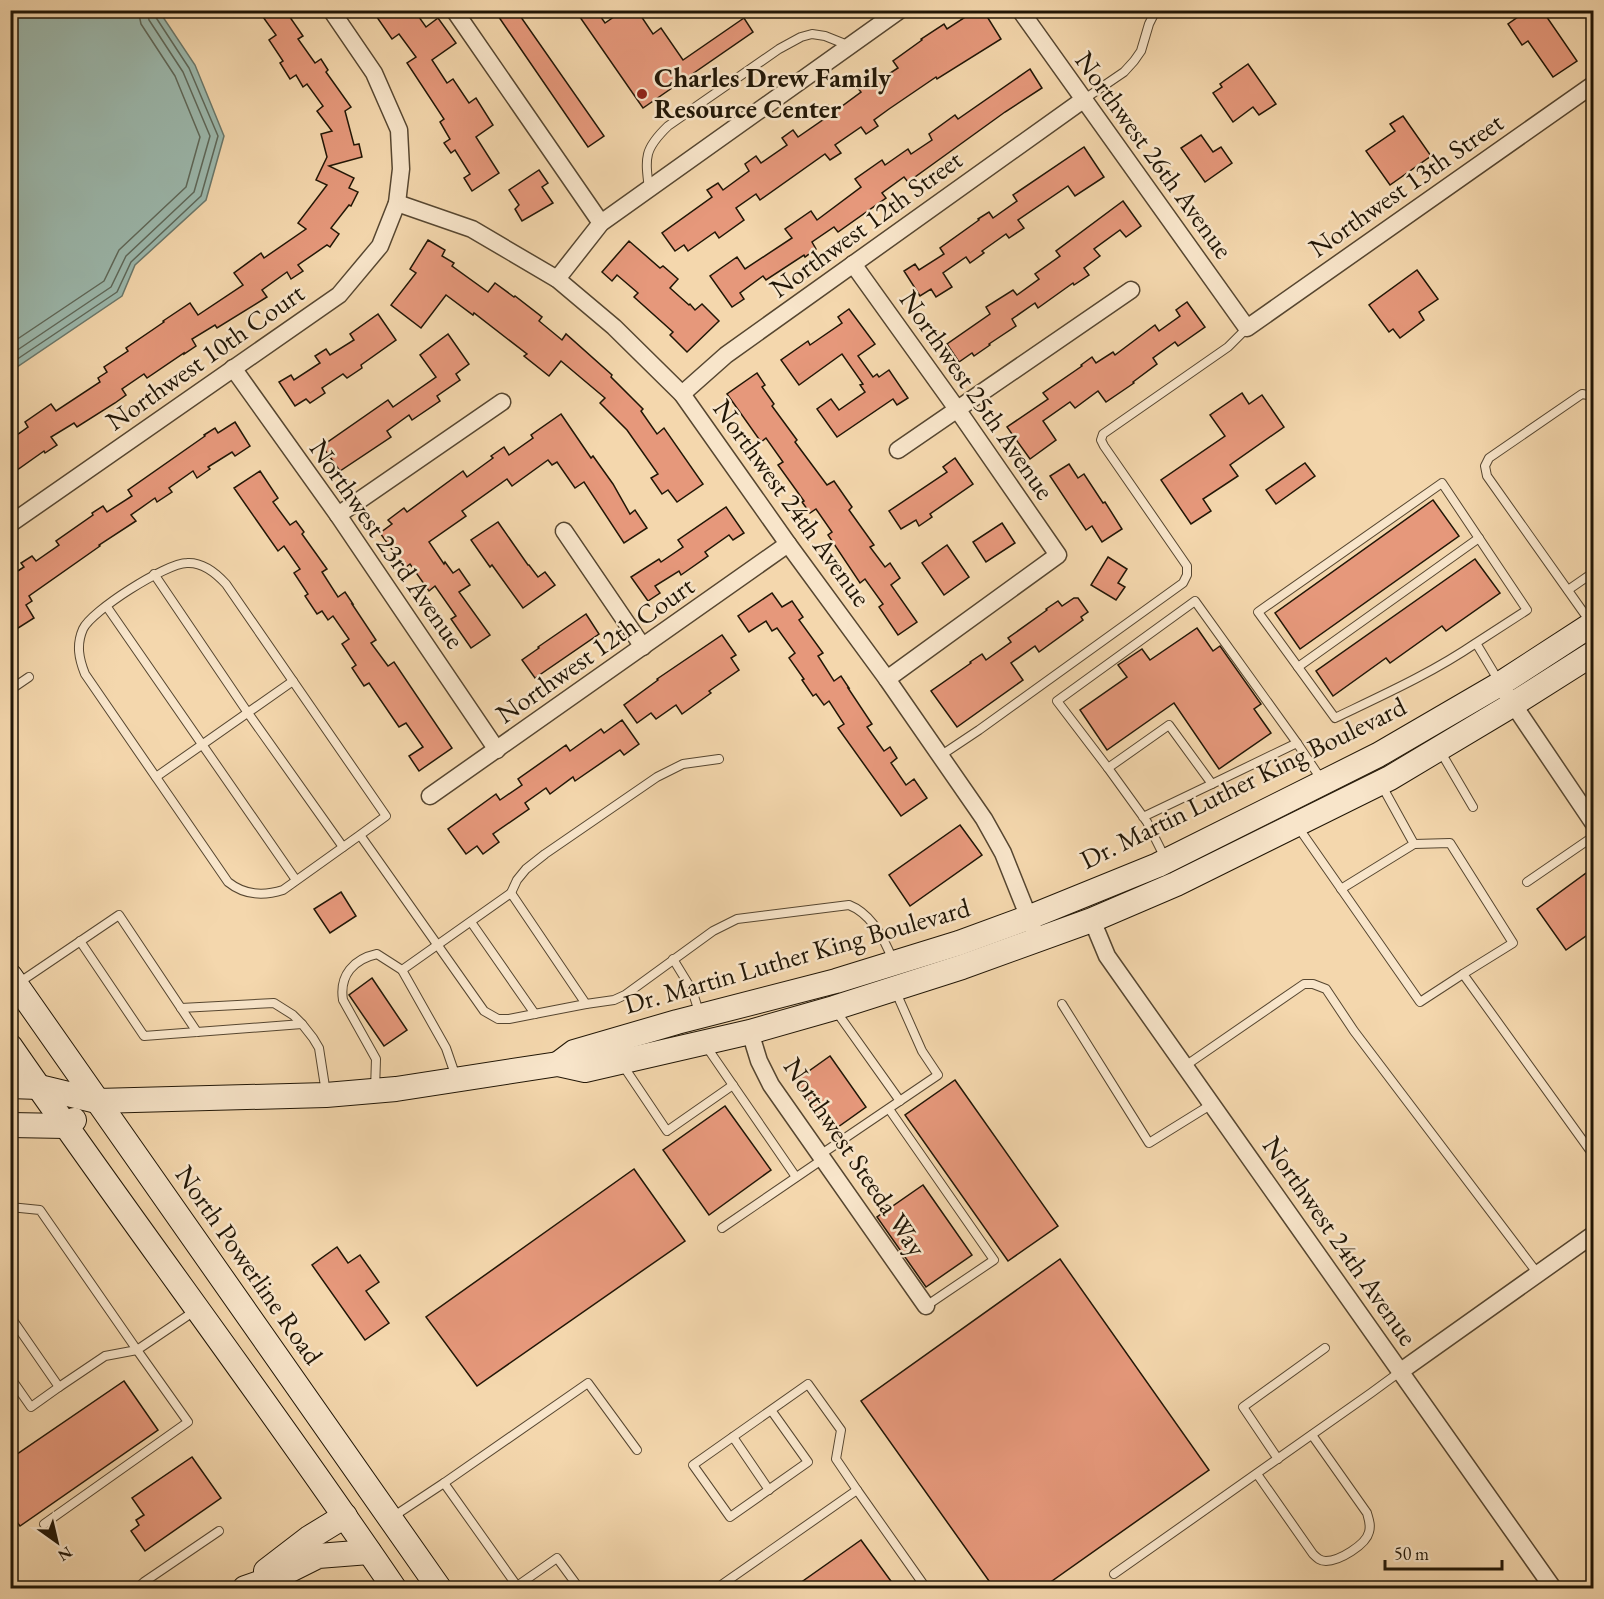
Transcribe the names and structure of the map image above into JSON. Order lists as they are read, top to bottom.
{
  "streets": {
    "main road": ["Dr. Martin Luther King Boulevard", "North Powerline Road"],
    "street": [
      "Northwest 26th Avenue",
      "Northwest 13th Street",
      "Northwest 12th Street",
      "Northwest 10th Court",
      "Northwest 25th Avenue",
      "Northwest 24th Avenue",
      "Northwest 23rd Avenue",
      "Northwest 12th Court",
      "Northwest Steeda Way"
    ]
  },
  "crossings": [
    ["Northwest 26th Avenue", "Northwest 13th Street"],
    ["Northwest 26th Avenue", "Northwest 12th Street"],
    ["Northwest 12th Street", "Northwest 25th Avenue"],
    ["Northwest 12th Street", "Northwest 24th Avenue"],
    ["Northwest 10th Court", "Northwest 24th Avenue"],
    ["Northwest 10th Court", "Northwest 23rd Avenue"],
    ["Northwest 25th Avenue", "Northwest 24th Avenue"],
    ["Northwest 24th Avenue", "Northwest 12th Court"],
    ["Northwest 24th Avenue", "Dr. Martin Luther King Boulevard"],
    ["Northwest 23rd Avenue", "Northwest 12th Court"],
    ["Dr. Martin Luther King Boulevard", "Northwest Steeda Way"],
    ["Dr. Martin Luther King Boulevard", "North Powerline Road"]
  ],
  "places": ["Charles Drew Family Resource Center"],
  "scale_bar": "50 m",
  "north": "bottom right"
}
